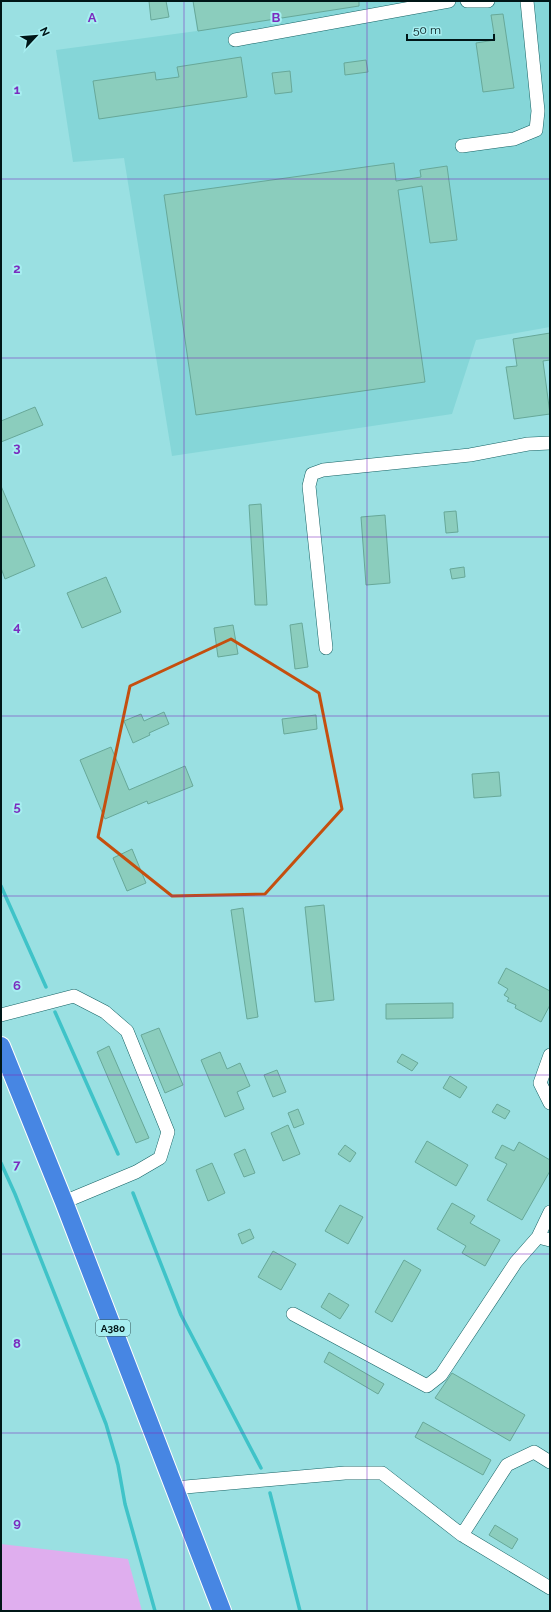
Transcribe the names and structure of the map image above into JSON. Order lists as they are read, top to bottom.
{
  "streets": {
    "highway": ["A380"]
  },
  "scale_bar": "50 m",
  "north": "top right",
  "grid": {
    "columns": ["A", "B"],
    "rows": [
      "1",
      "2",
      "3",
      "4",
      "5",
      "6",
      "7",
      "8",
      "9"
    ]
  }
}
